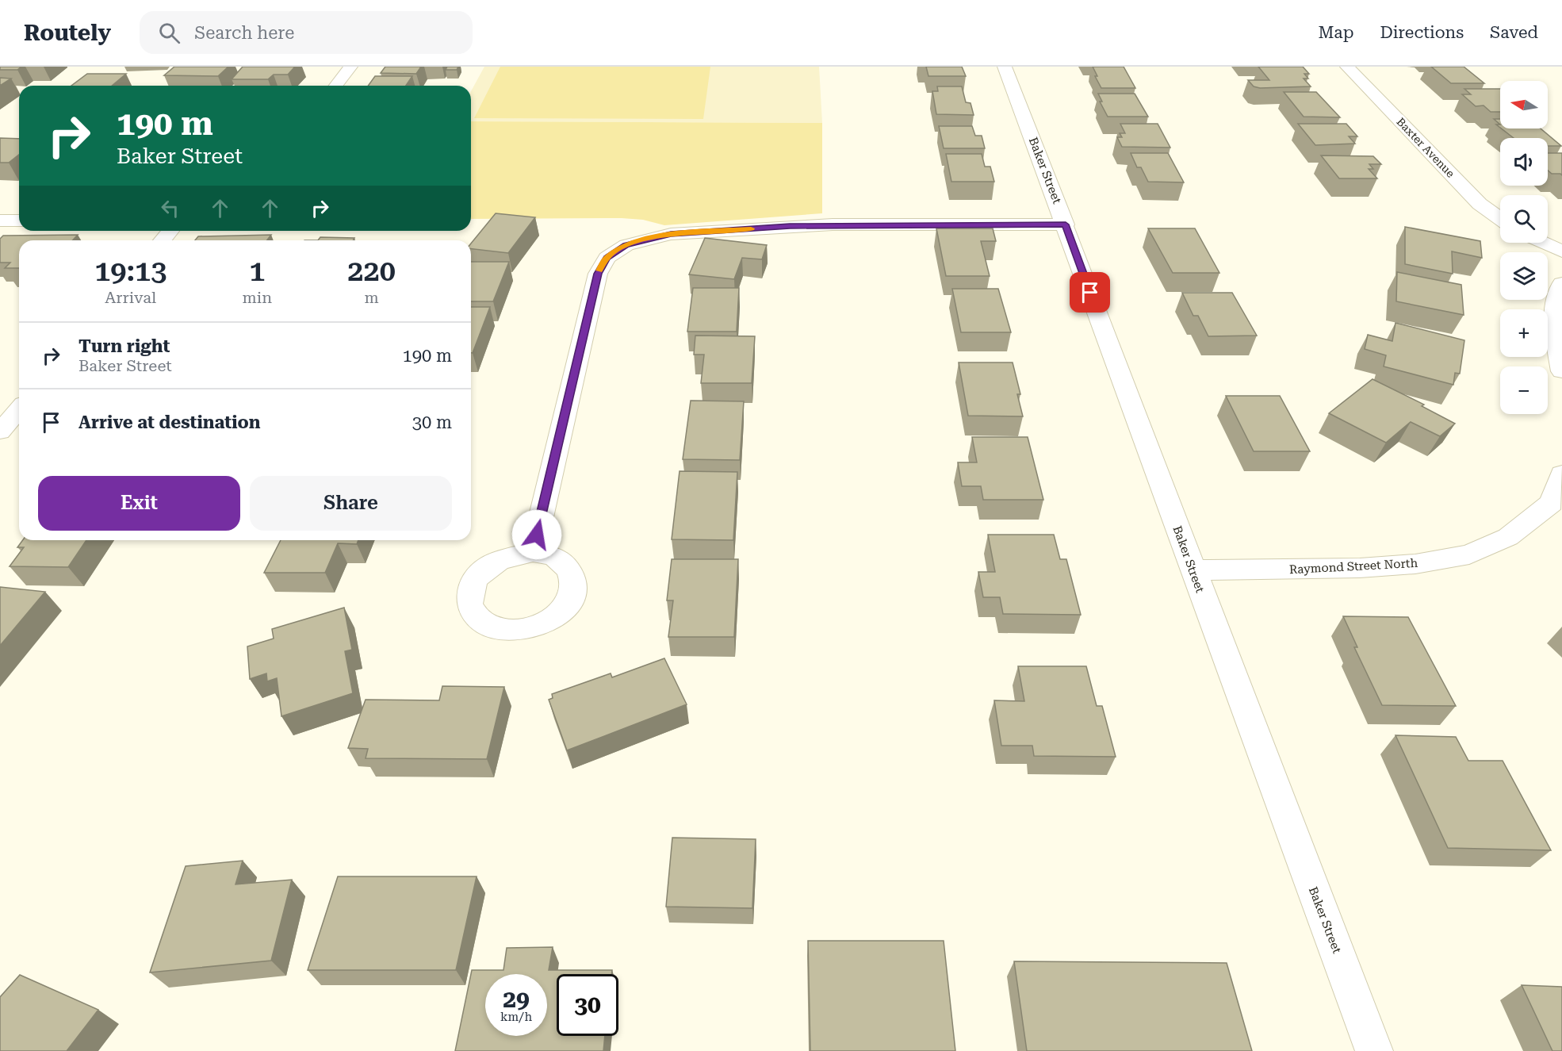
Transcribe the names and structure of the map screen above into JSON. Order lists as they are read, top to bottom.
{
  "streets": {
    "street": ["Baxter Avenue", "Baker Street", "Raymond Street North"]
  },
  "crossings": [
    ["Baker Street", "Raymond Street North"]
  ],
  "north": "left",
  "page": {
    "header": "Routely",
    "search": "Search here",
    "nav": ["Map", "Directions", "Saved"],
    "map_buttons": ["+", "−"],
    "turn": ["190 m", "Baker Street"],
    "eta": [
      "19:13",
      "Arrival",
      "1",
      "min",
      "220",
      "m"
    ],
    "list": [
      {
        "name": "Turn right",
        "note": "Baker Street",
        "value": "190 m"
      },
      {
        "name": "Arrive at destination",
        "value": "30 m"
      }
    ],
    "buttons": ["Exit", "Share"],
    "speed": "29 km/h",
    "limit": "30"
  }
}
